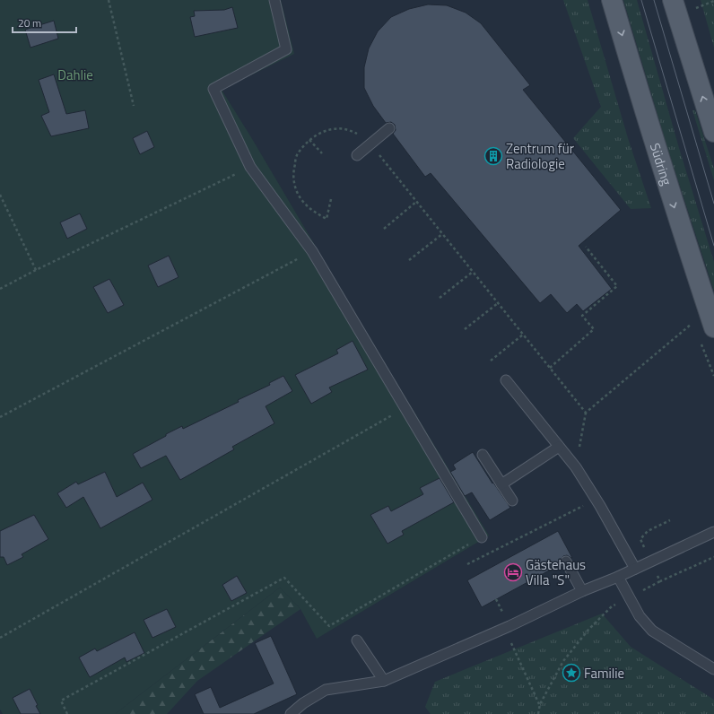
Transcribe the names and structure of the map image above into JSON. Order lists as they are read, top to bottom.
{
  "streets": {
    "main road": ["Südring"]
  },
  "parks": ["Dahlie"],
  "places": {
    "building": ["Zentrum für Radiologie"],
    "hotel": ["Gästehaus Villa \"S\""],
    "place": ["Familie"]
  },
  "scale_bar": "20 m"
}
